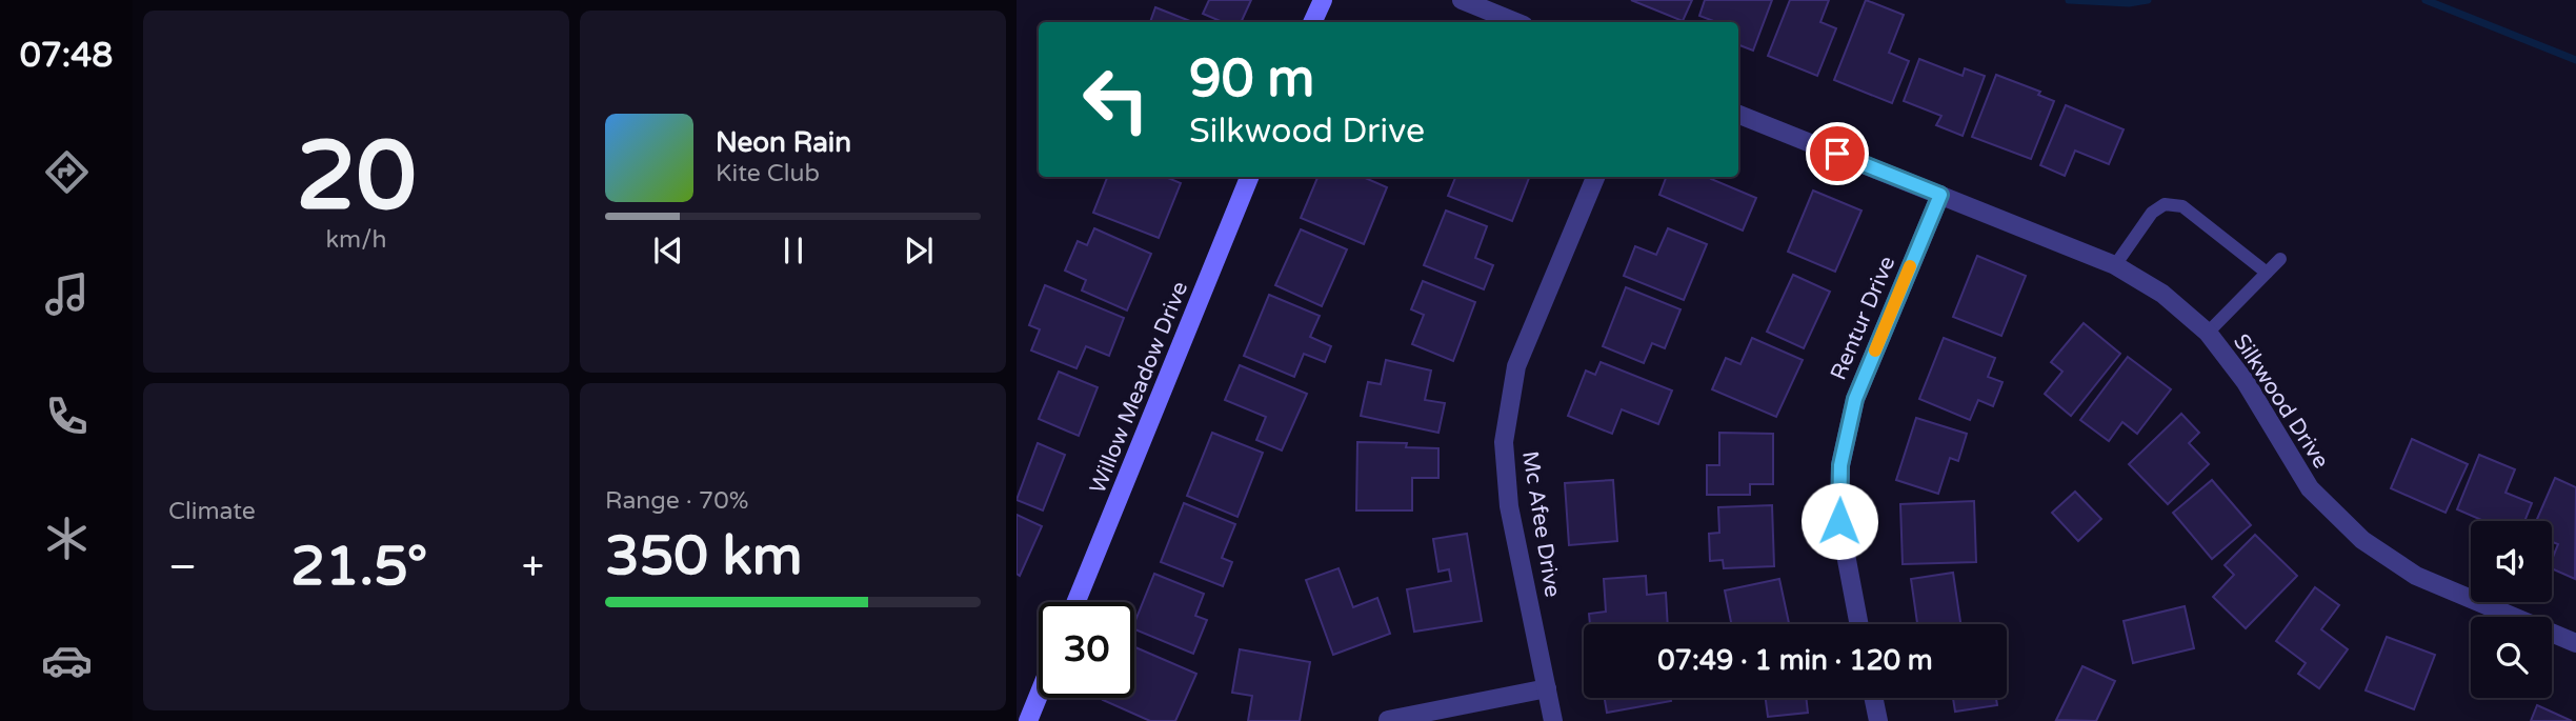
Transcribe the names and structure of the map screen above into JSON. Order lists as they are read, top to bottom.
{
  "streets": {
    "street": [
      "Rentur Drive",
      "Willow Meadow Drive",
      "Silkwood Drive",
      "Mc Afee Drive"
    ]
  },
  "crossings": [
    ["Rentur Drive", "Silkwood Drive"]
  ],
  "page": {
    "tabs": "07:48",
    "tile": [
      ["20", "km/h"],
      "Climate",
      ["Range · 70%", "350 km"]
    ],
    "turn": ["90 m", "Silkwood Drive"],
    "song": ["Neon Rain", "Kite Club"],
    "heat": ["−", "21.5°", "+"],
    "limit": "30",
    "trip": "07:49 · 1 min · 120 m"
  }
}
